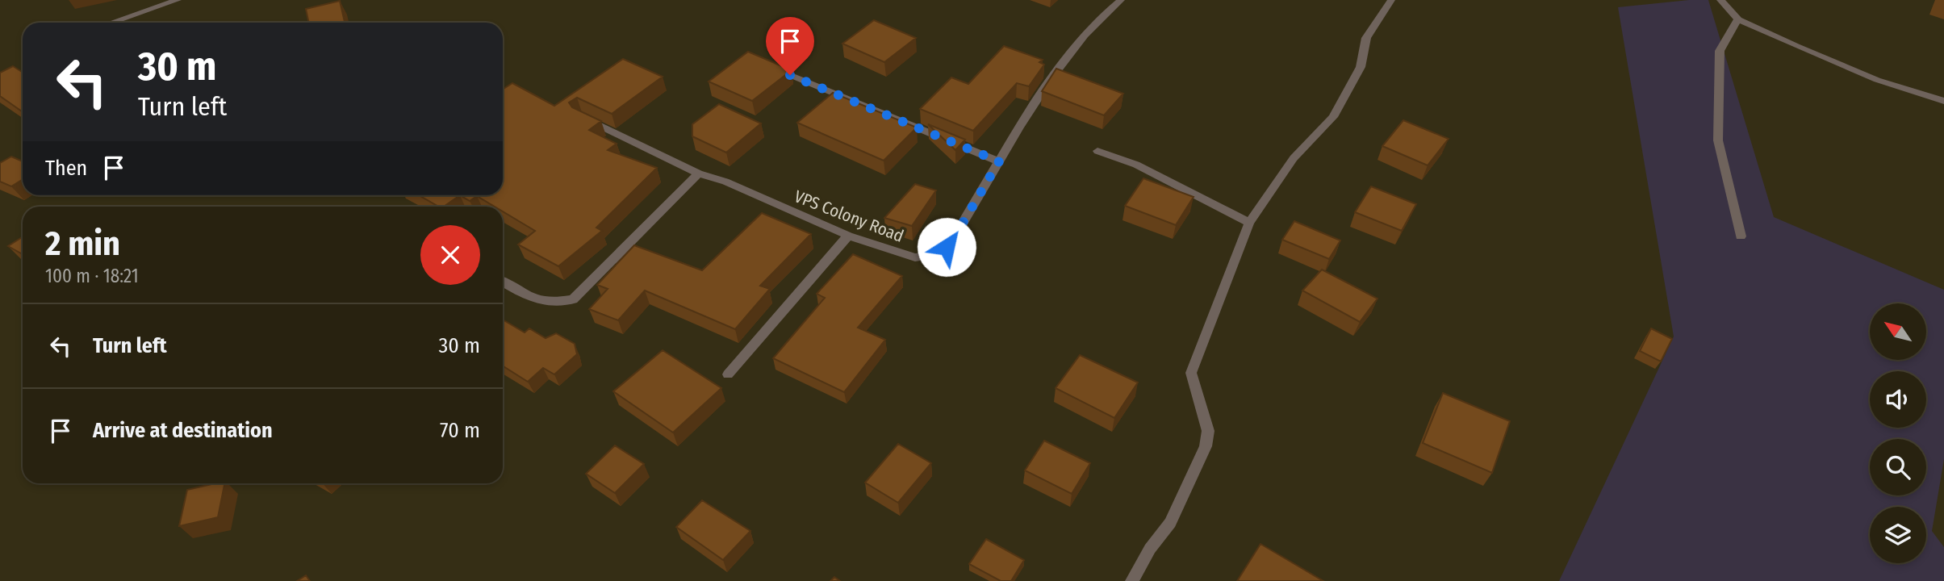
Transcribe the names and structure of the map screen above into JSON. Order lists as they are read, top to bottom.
{
  "streets": {
    "street": ["VPS Colony Road"]
  },
  "north": "top left",
  "page": {
    "turn": ["30 m", "Turn left"],
    "then": "Then",
    "heading": ["2 min", "100 m · 18:21"],
    "list": [
      {
        "name": "Turn left",
        "value": "30 m"
      },
      {
        "name": "Arrive at destination",
        "value": "70 m"
      }
    ]
  }
}
